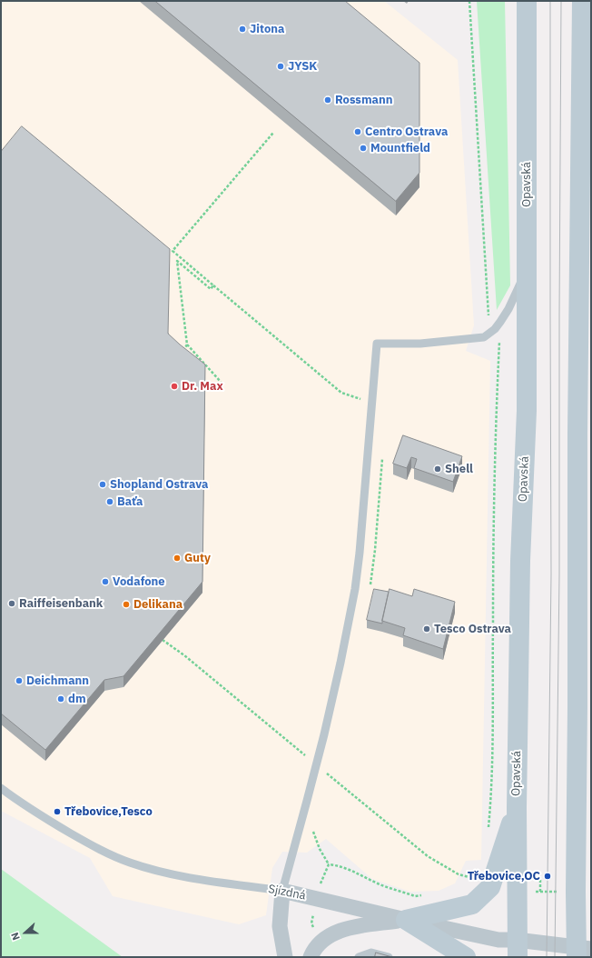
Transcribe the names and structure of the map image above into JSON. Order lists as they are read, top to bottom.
{
  "streets": {
    "main road": ["Opavská"],
    "street": ["Sjízdná"]
  },
  "crossings": [
    ["Opavská", "Sjízdná"]
  ],
  "places": [
    "Jitona",
    "JYSK",
    "Rossmann",
    "Centro Ostrava",
    "Mountfield",
    "Dr. Max",
    "Shell",
    "Shopland Ostrava",
    "Baťa",
    "Guty",
    "Vodafone",
    "Raiffeisenbank",
    "Delikana",
    "Tesco Ostrava",
    "Deichmann",
    "dm",
    "Třebovice,Tesco",
    "Třebovice,OC"
  ],
  "north": "left"
}
